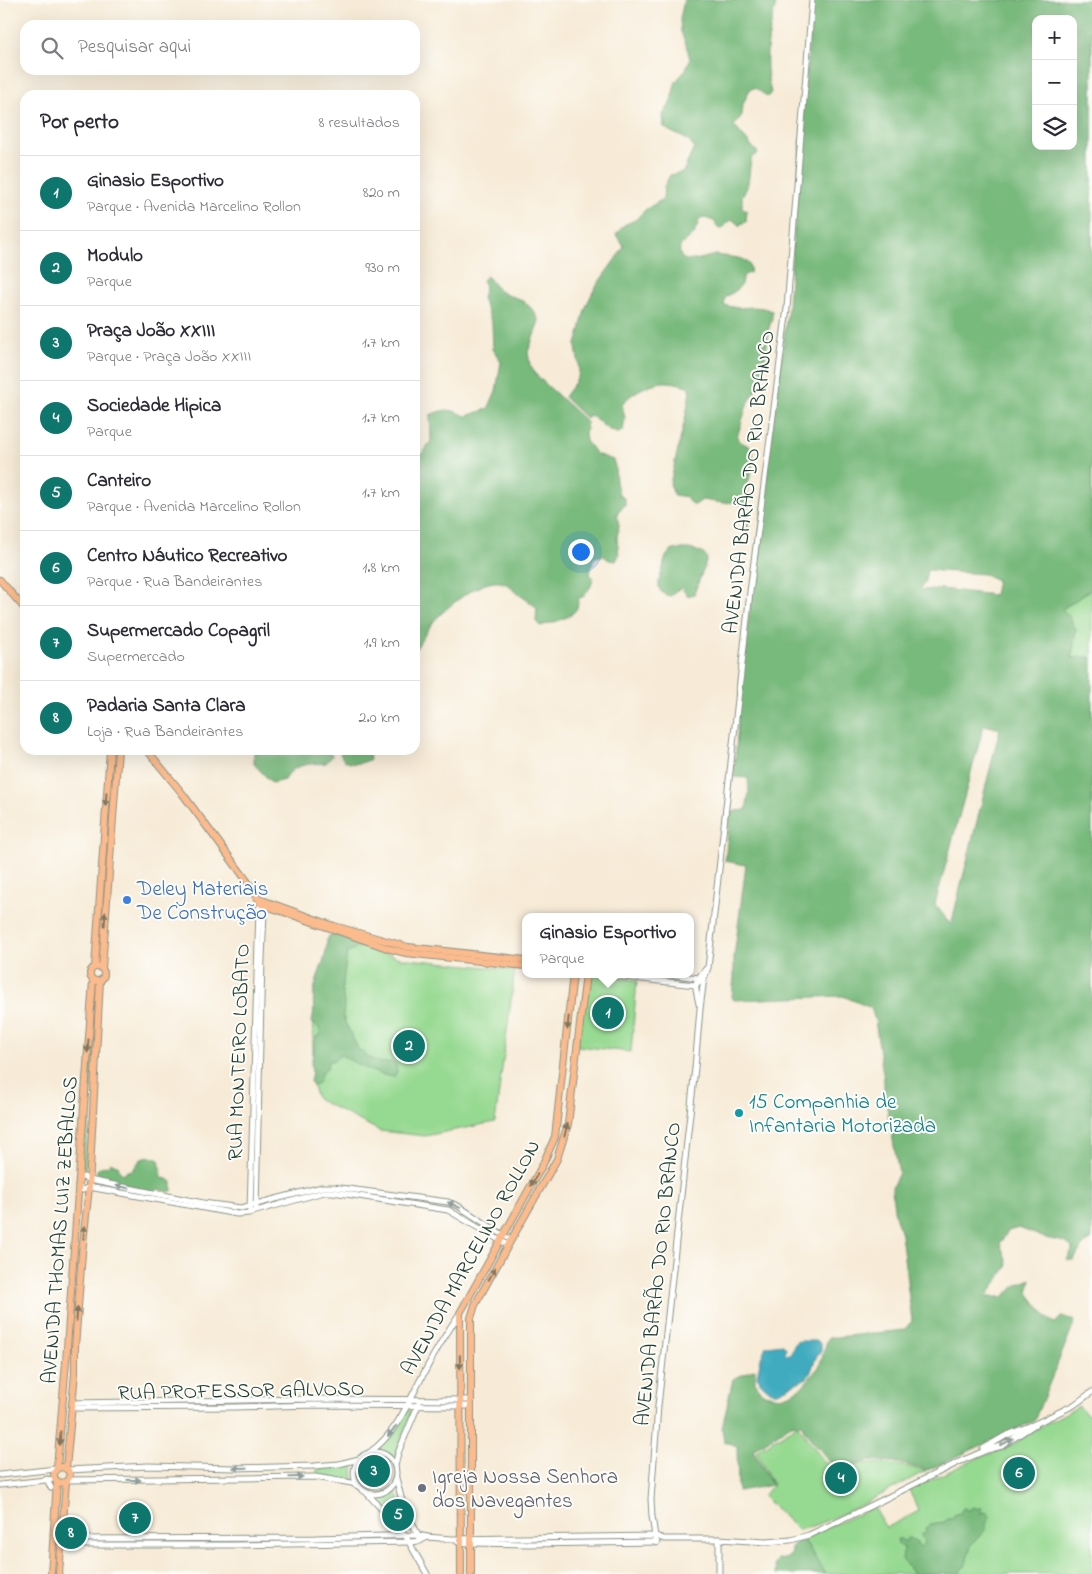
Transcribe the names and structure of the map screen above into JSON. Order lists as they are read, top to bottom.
{
  "streets": {
    "main road": ["AVENIDA THOMAS LUIZ ZEBALLOS", "AVENIDA MARCELINO ROLLON"],
    "street": ["AVENIDA BARÃO DO RIO BRANCO", "RUA MONTEIRO LOBATO", "RUA PROFESSOR GALVOSO"]
  },
  "crossings": [
    ["AVENIDA THOMAS LUIZ ZEBALLOS", "RUA PROFESSOR GALVOSO"],
    ["AVENIDA MARCELINO ROLLON", "RUA PROFESSOR GALVOSO"]
  ],
  "places": ["Deley Materiais De Construção", "15 Companhia de Infantaria Motorizada", "Igreja Nossa Senhora dos Navegantes"],
  "page": {
    "map_buttons": ["+", "−"],
    "search": "Pesquisar aqui",
    "heading": ["Por perto", "8 resultados"],
    "list": [
      {
        "mark": "1",
        "name": "Ginasio Esportivo",
        "note": "Parque · Avenida Marcelino Rollon",
        "value": "820 m"
      },
      {
        "mark": "2",
        "name": "Modulo",
        "note": "Parque",
        "value": "930 m"
      },
      {
        "mark": "3",
        "name": "Praça João XXIII",
        "note": "Parque · Praça João XXIII",
        "value": "1.7 km"
      },
      {
        "mark": "4",
        "name": "Sociedade Hipica",
        "note": "Parque",
        "value": "1.7 km"
      },
      {
        "mark": "5",
        "name": "Canteiro",
        "note": "Parque · Avenida Marcelino Rollon",
        "value": "1.7 km"
      },
      {
        "mark": "6",
        "name": "Centro Náutico Recreativo",
        "note": "Parque · Rua Bandeirantes",
        "value": "1.8 km"
      },
      {
        "mark": "7",
        "name": "Supermercado Copagril",
        "note": "Supermercado",
        "value": "1.9 km"
      },
      {
        "mark": "8",
        "name": "Padaria Santa Clara",
        "note": "Loja · Rua Bandeirantes",
        "value": "2.0 km"
      }
    ],
    "popup": ["Ginasio Esportivo", "Parque"],
    "pins": [
      "1",
      "2",
      "3",
      "6",
      "4",
      "5",
      "7",
      "8"
    ]
  }
}
